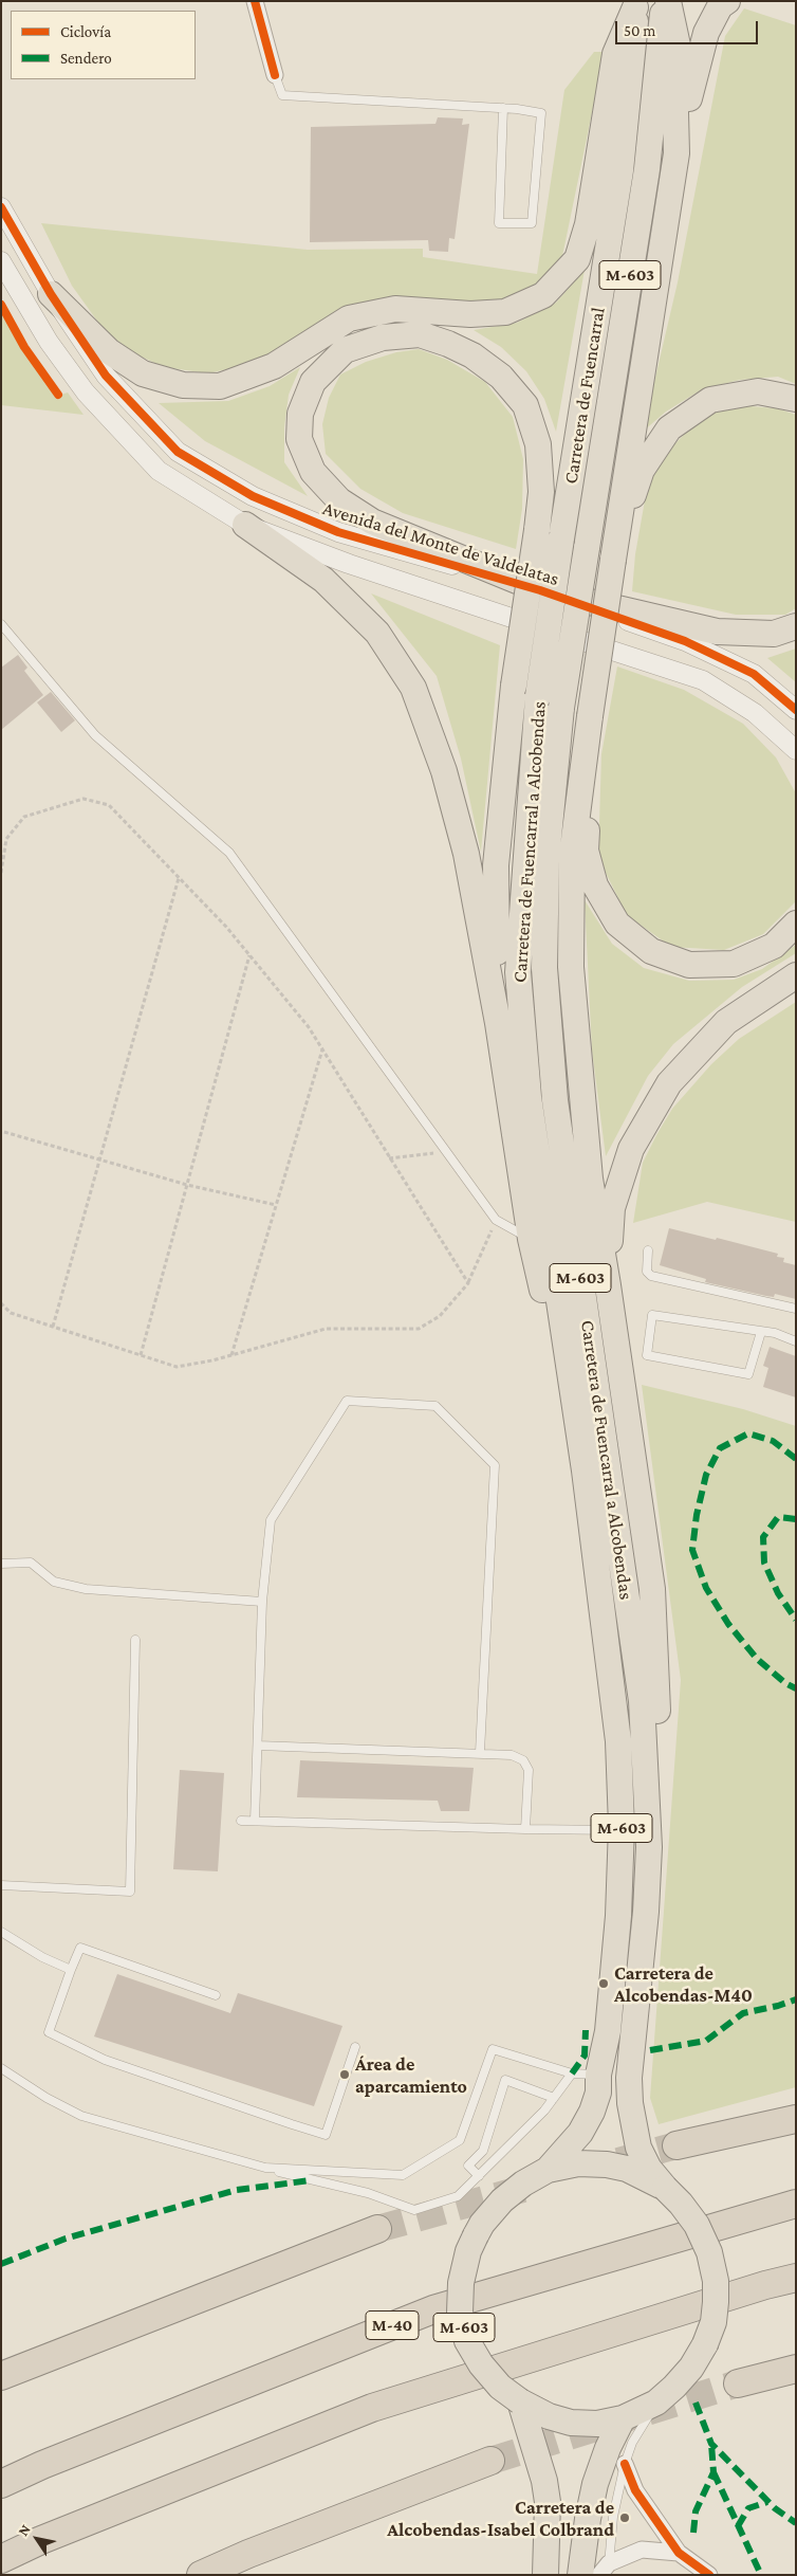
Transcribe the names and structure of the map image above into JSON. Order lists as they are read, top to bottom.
{
  "streets": {
    "highway": [
      "M-603",
      "Carretera de Fuencarral",
      "Carretera de Fuencarral a Alcobendas",
      "M-40"
    ],
    "street": ["Avenida del Monte de Valdelatas"]
  },
  "crossings": [
    ["M-603", "Carretera de Fuencarral a Alcobendas"],
    ["Carretera de Fuencarral", "Carretera de Fuencarral a Alcobendas"]
  ],
  "places": ["Carretera de Alcobendas-M40", "Área de aparcamiento", "Carretera de Alcobendas-Isabel Colbrand"],
  "legend": ["Ciclovía", "Sendero"],
  "scale_bar": "50 m",
  "north": "top left"
}
